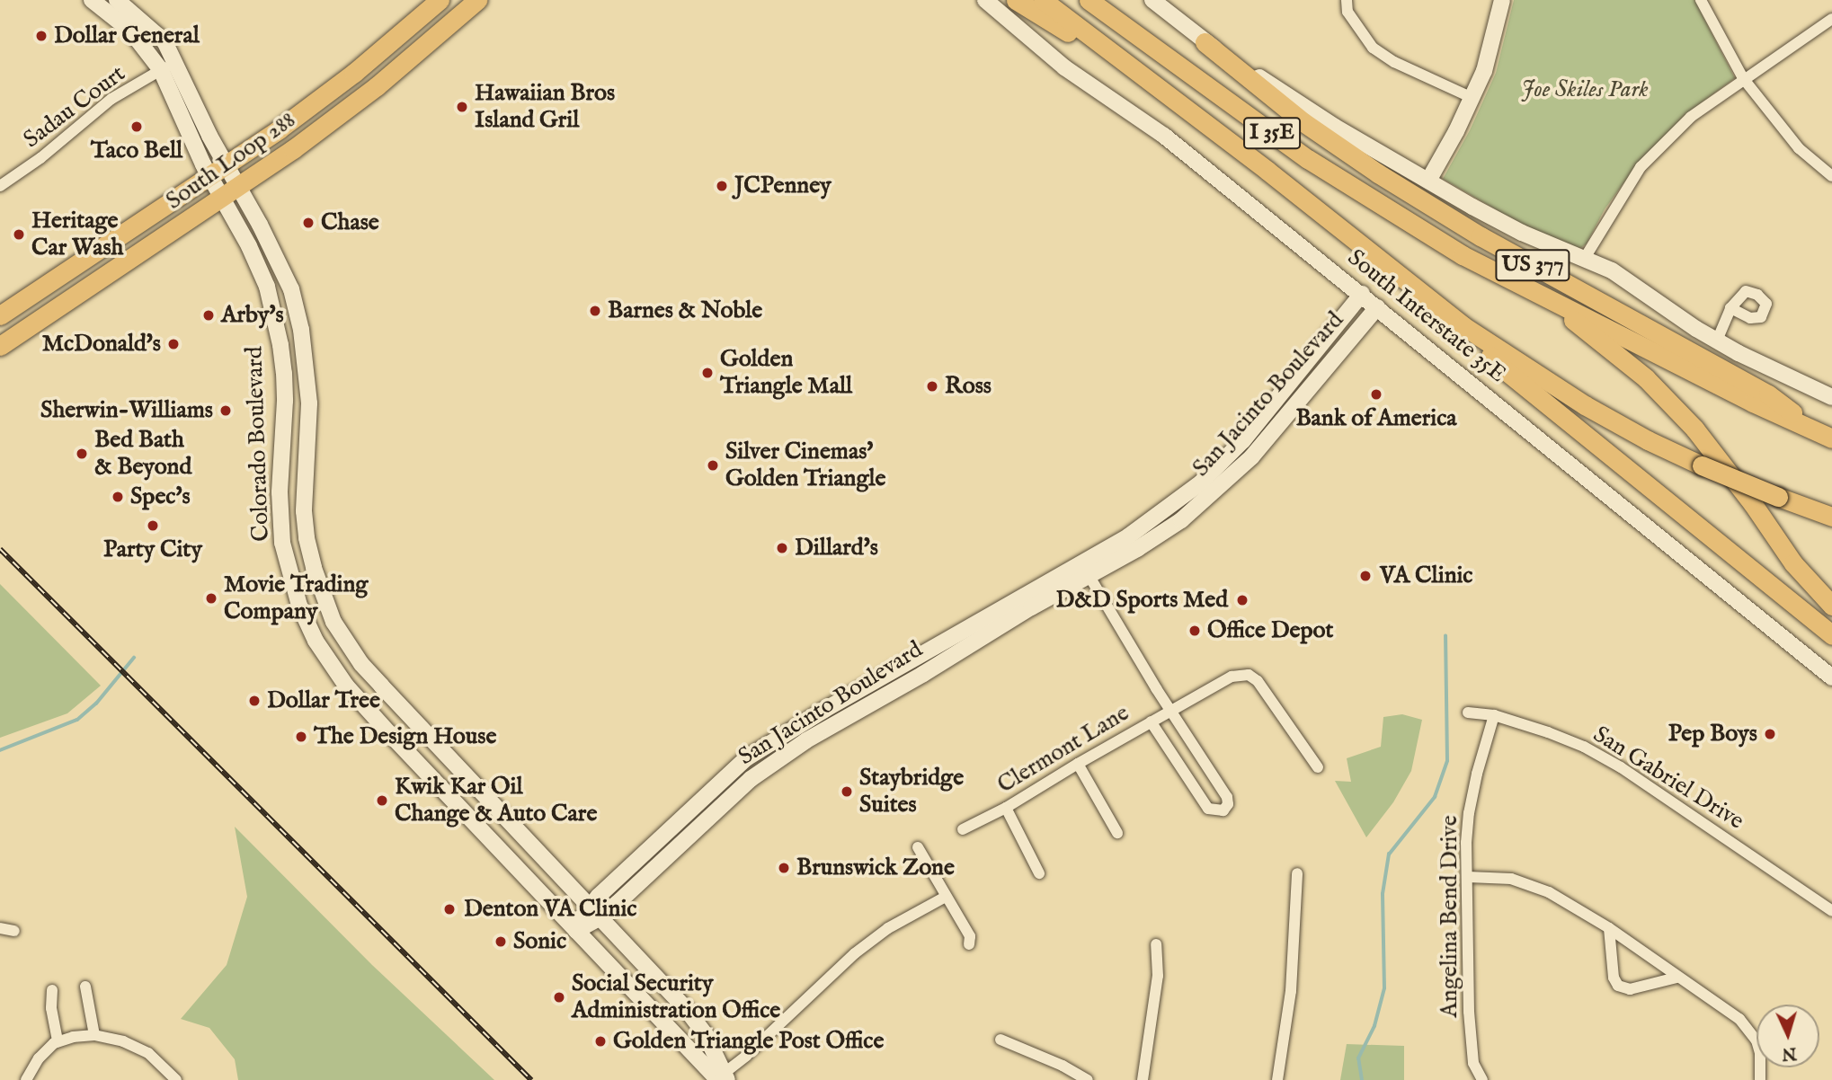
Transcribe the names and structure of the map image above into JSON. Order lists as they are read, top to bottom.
{
  "streets": {
    "highway": ["I 35E", "South Loop 288", "US 377"],
    "main road": ["South Interstate 35E", "San Jacinto Boulevard", "Colorado Boulevard"],
    "street": [
      "Sadau Court",
      "Clermont Lane",
      "San Gabriel Drive",
      "Angelina Bend Drive"
    ]
  },
  "crossings": [
    ["Sadau Court", "Colorado Boulevard"],
    ["I 35E", "US 377"],
    ["South Loop 288", "Colorado Boulevard"],
    ["South Interstate 35E", "San Jacinto Boulevard"],
    ["San Jacinto Boulevard", "Colorado Boulevard"],
    ["San Gabriel Drive", "Angelina Bend Drive"]
  ],
  "parks": ["Joe Skiles Park"],
  "places": [
    "Dollar General",
    "Hawaiian Bros Island Gril",
    "Taco Bell",
    "JCPenney",
    "Chase",
    "Heritage Car Wash",
    "Barnes & Noble",
    "Arby's",
    "McDonald's",
    "Golden Triangle Mall",
    "Ross",
    "Bank of America",
    "Sherwin-Williams",
    "Bed Bath & Beyond",
    "Silver Cinemas' Golden Triangle",
    "Spec's",
    "Party City",
    "Dillard's",
    "VA Clinic",
    "Movie Trading Company",
    "D&D Sports Med",
    "Office Depot",
    "Dollar Tree",
    "Pep Boys",
    "The Design House",
    "Staybridge Suites",
    "Kwik Kar Oil Change & Auto Care",
    "Brunswick Zone",
    "Denton VA Clinic",
    "Sonic",
    "Social Security Administration Office",
    "Golden Triangle Post Office"
  ],
  "north": "bottom"
}
